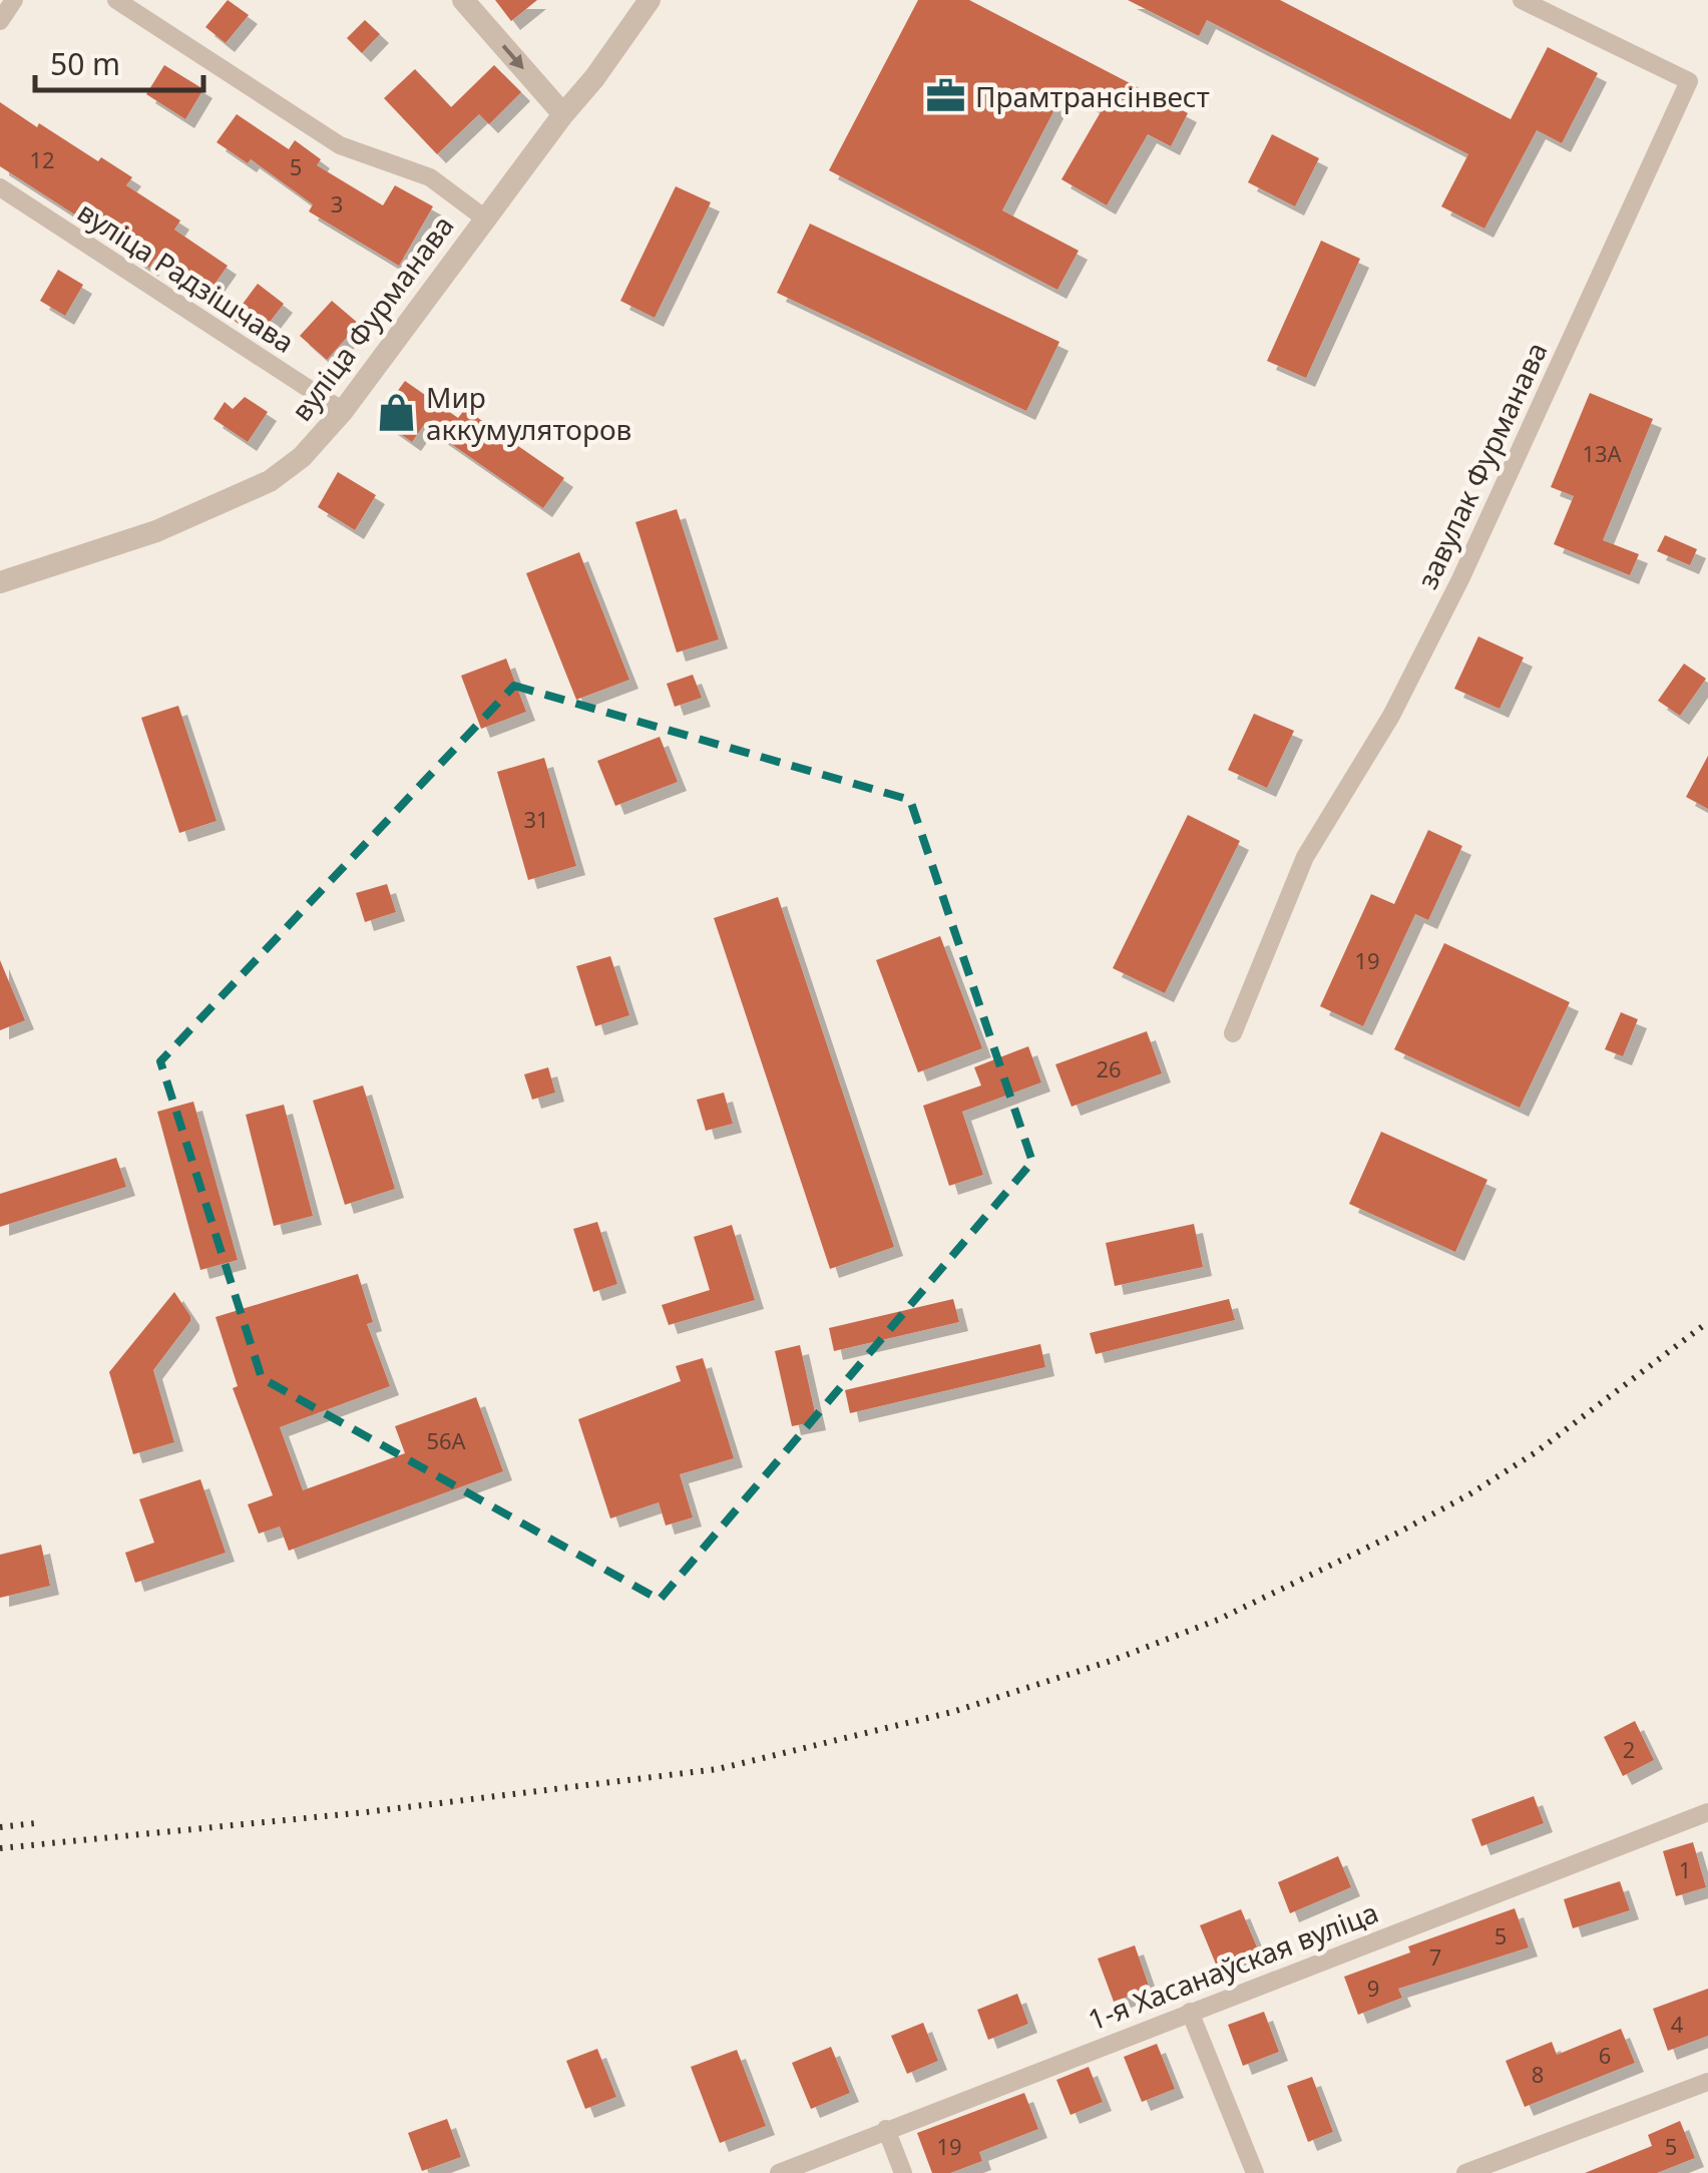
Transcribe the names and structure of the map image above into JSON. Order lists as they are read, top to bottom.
{
  "streets": {
    "street": [
      "вуліца Радзішчава",
      "вуліца Фурманава",
      "завулак Фурманава",
      "1-я Хасанаўская вуліца"
    ]
  },
  "crossings": [
    ["вуліца Радзішчава", "вуліца Фурманава"]
  ],
  "places": {
    "office": ["Прамтрансінвест"],
    "shop": ["Мир аккумуляторов"]
  },
  "house_numbers": [
    "12",
    "5",
    "3",
    "13А",
    "31",
    "19",
    "26",
    "56А",
    "2",
    "1",
    "5",
    "7",
    "9",
    "4",
    "6",
    "8",
    "19",
    "5"
  ],
  "scale_bar": "50 m"
}
